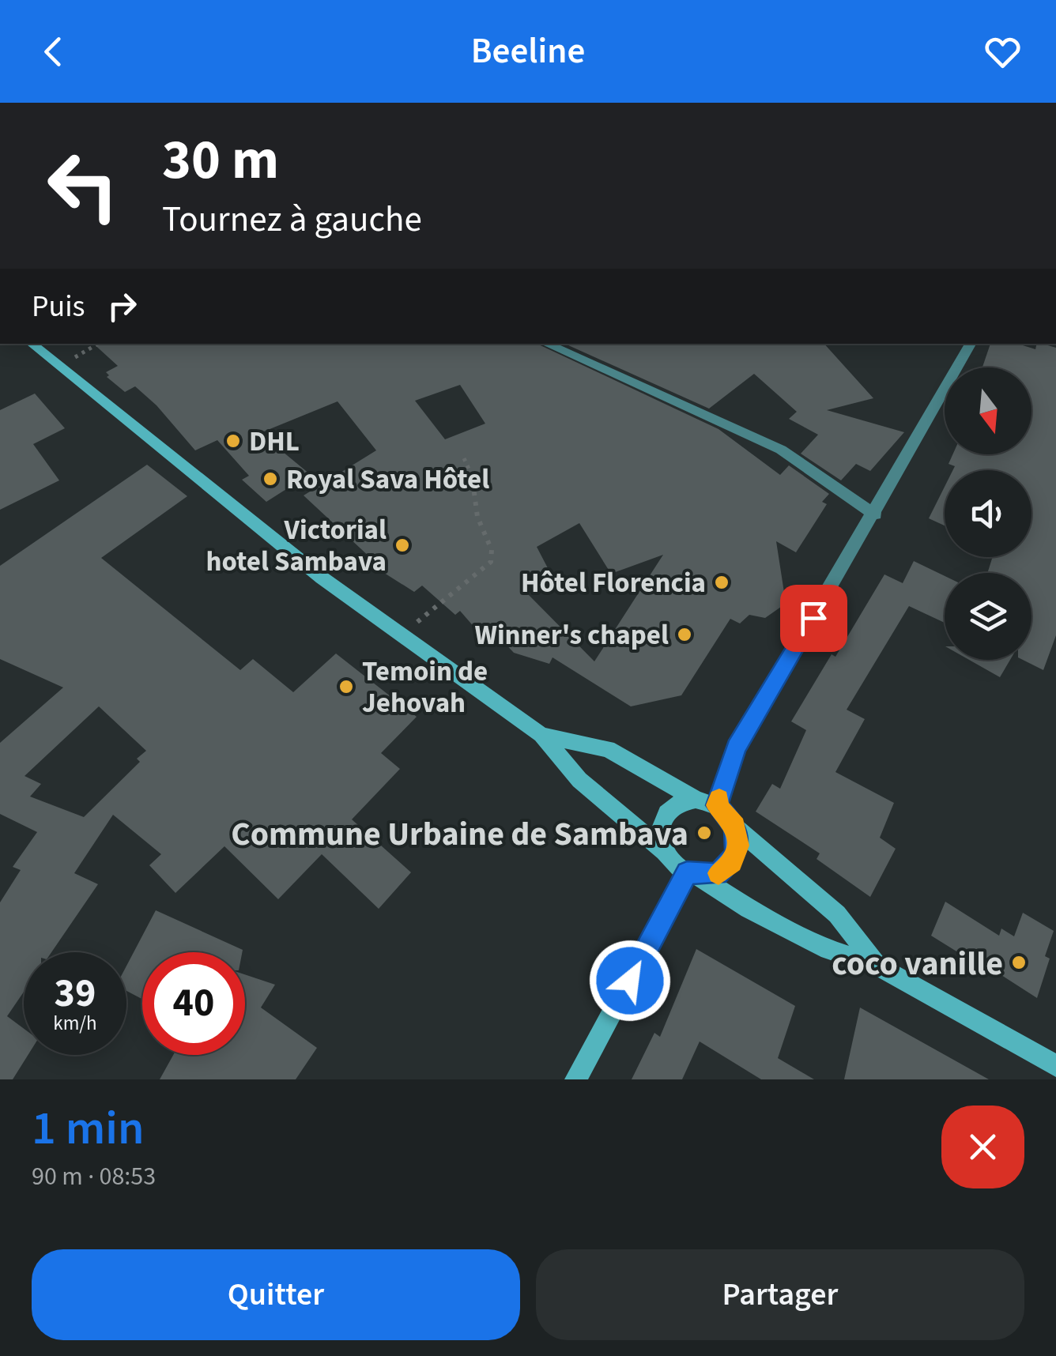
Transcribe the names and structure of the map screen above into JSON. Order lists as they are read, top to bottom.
{
  "places": [
    "DHL",
    "Royal Sava Hôtel",
    "Victorial hotel Sambava",
    "Hôtel Florencia",
    "Winner's chapel",
    "Temoin de Jehovah",
    "Commune Urbaine de Sambava",
    "coco vanille"
  ],
  "north": "bottom",
  "page": {
    "header": "Beeline",
    "turn": ["30 m", "Tournez à gauche"],
    "then": "Puis",
    "speed": "39 km/h",
    "limit": "40",
    "heading": ["1 min", "90 m · 08:53"],
    "buttons": ["Quitter", "Partager"]
  }
}
